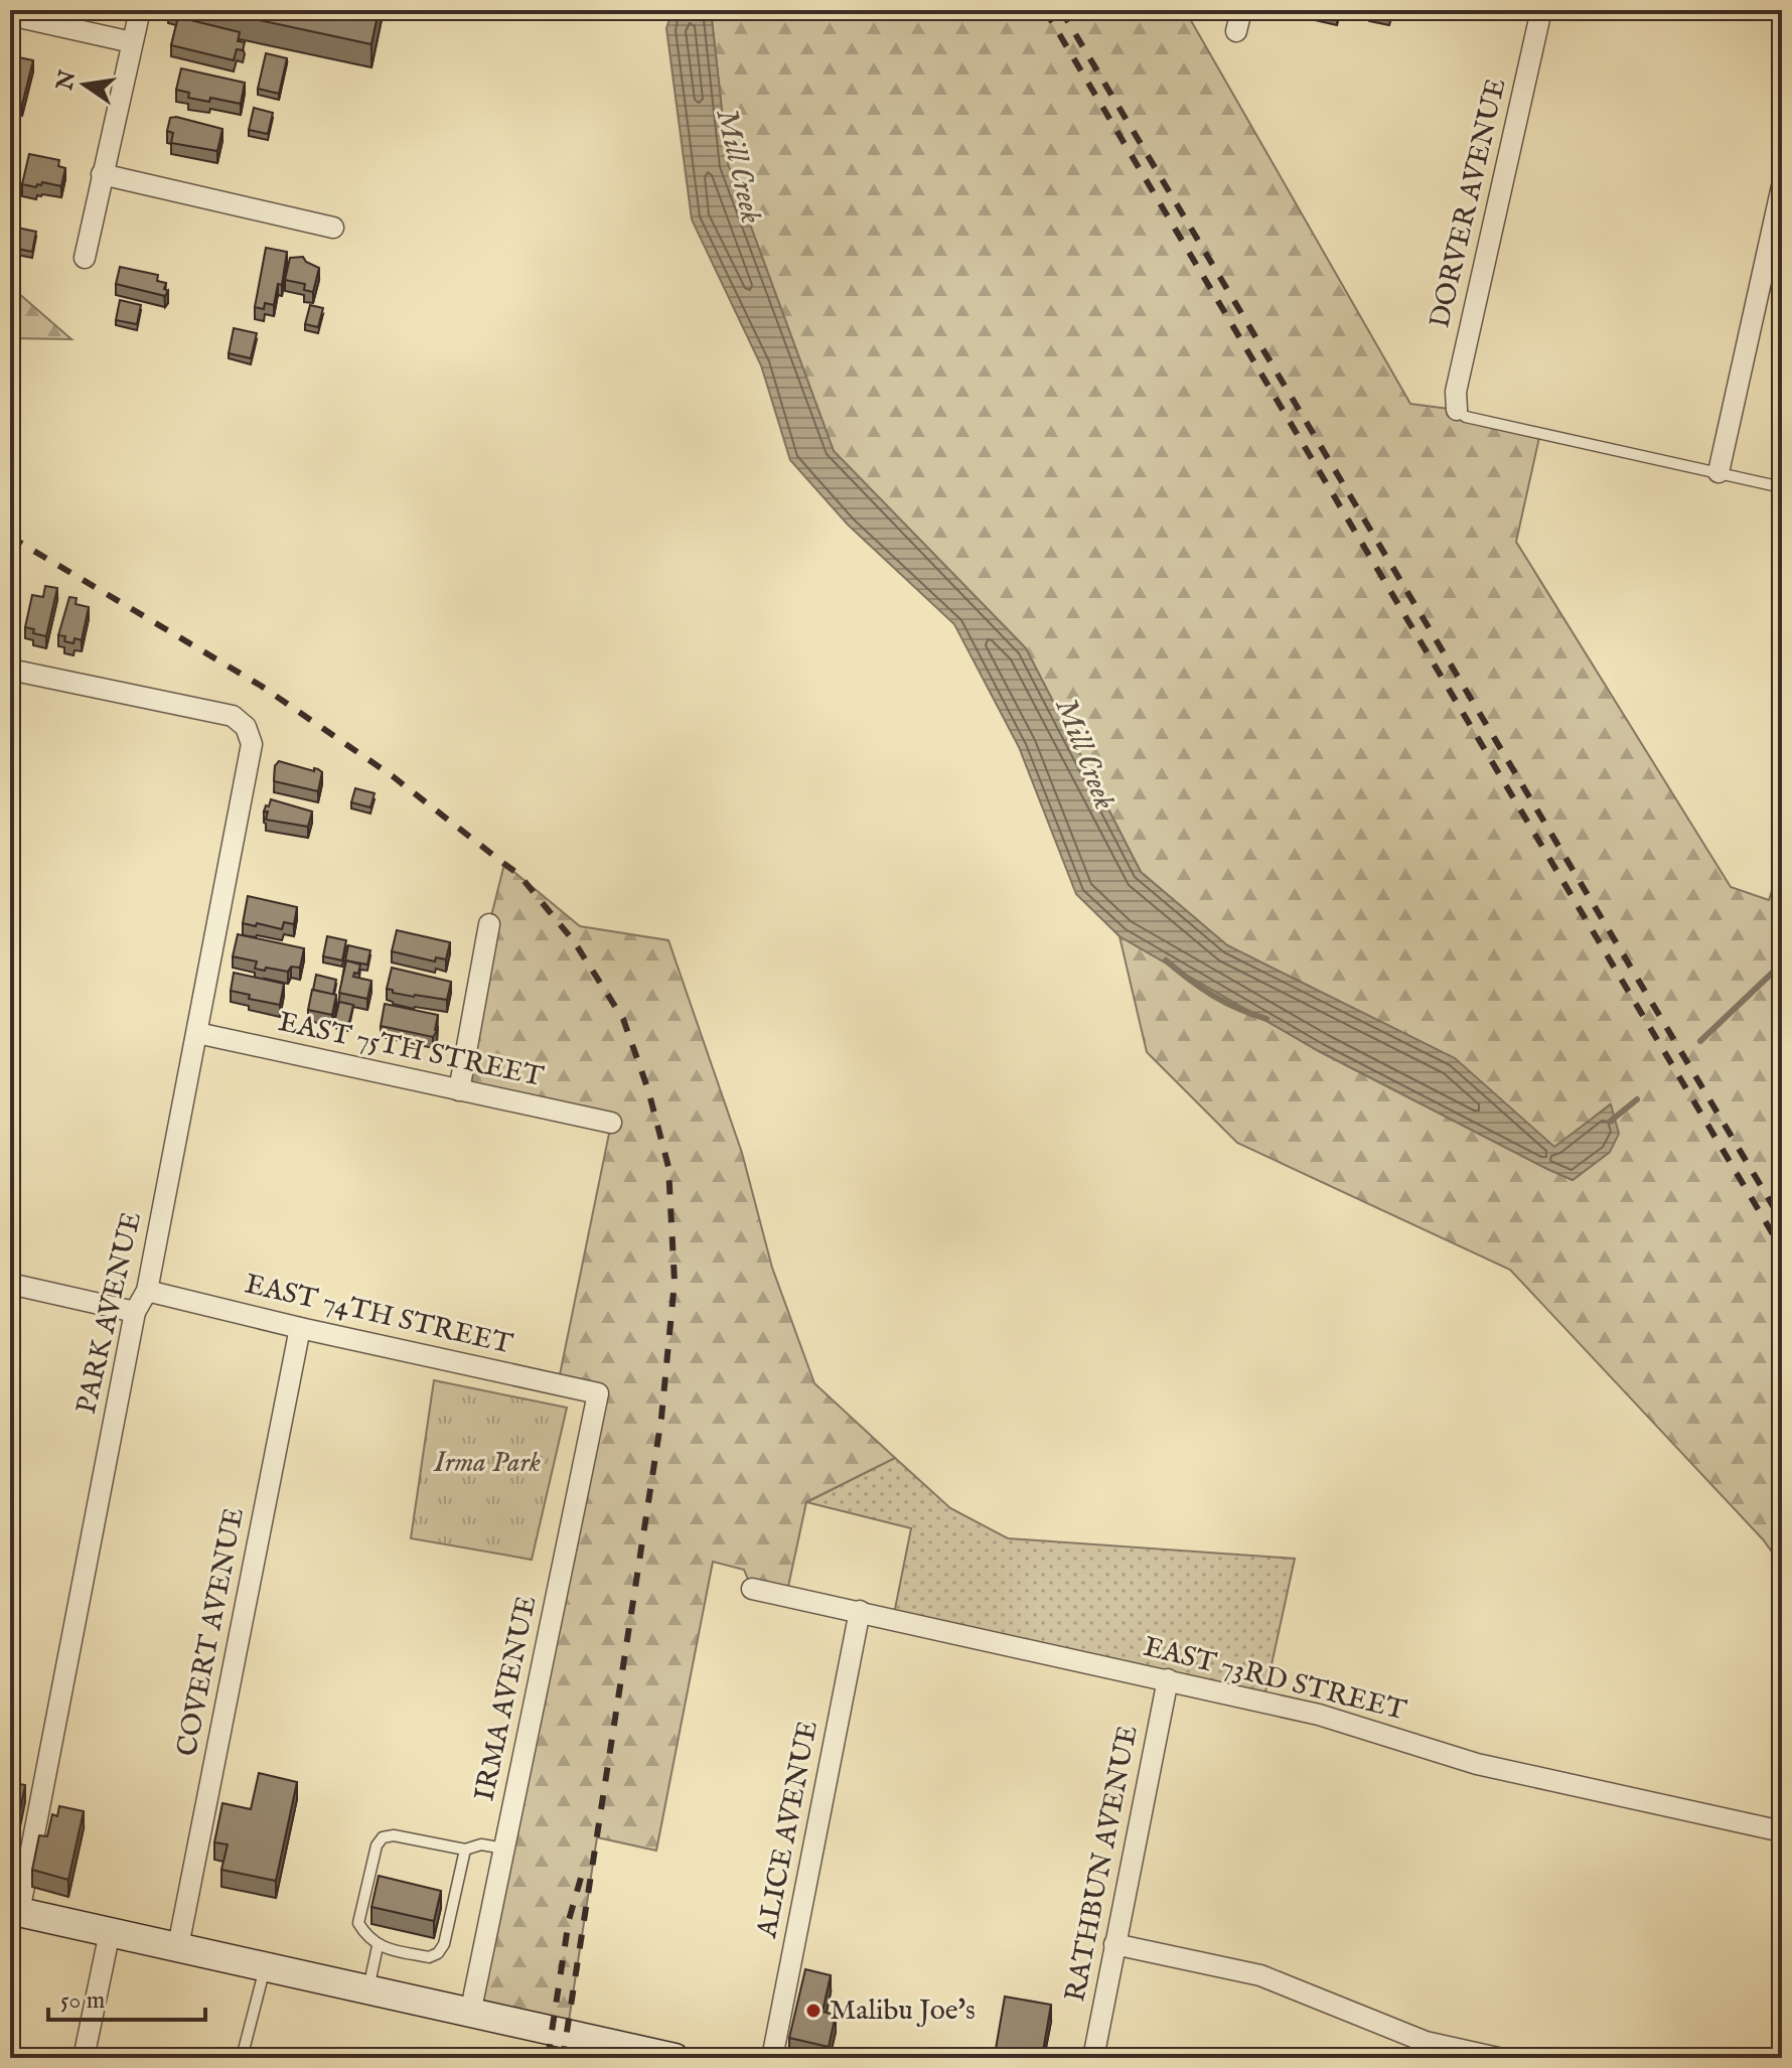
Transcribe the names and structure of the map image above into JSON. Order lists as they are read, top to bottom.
{
  "streets": {
    "street": [
      "DORVER AVENUE",
      "EAST 75TH STREET",
      "PARK AVENUE",
      "EAST 74TH STREET",
      "COVERT AVENUE",
      "EAST 73RD STREET",
      "IRMA AVENUE",
      "ALICE AVENUE",
      "RATHBUN AVENUE"
    ]
  },
  "crossings": [
    ["EAST 75TH STREET", "PARK AVENUE"],
    ["PARK AVENUE", "EAST 74TH STREET"],
    ["EAST 74TH STREET", "COVERT AVENUE"],
    ["EAST 74TH STREET", "IRMA AVENUE"],
    ["EAST 73RD STREET", "ALICE AVENUE"],
    ["EAST 73RD STREET", "RATHBUN AVENUE"]
  ],
  "water": ["Mill Creek"],
  "parks": ["Irma Park"],
  "places": ["Malibu Joe's"],
  "scale_bar": "50 m",
  "north": "left"
}
